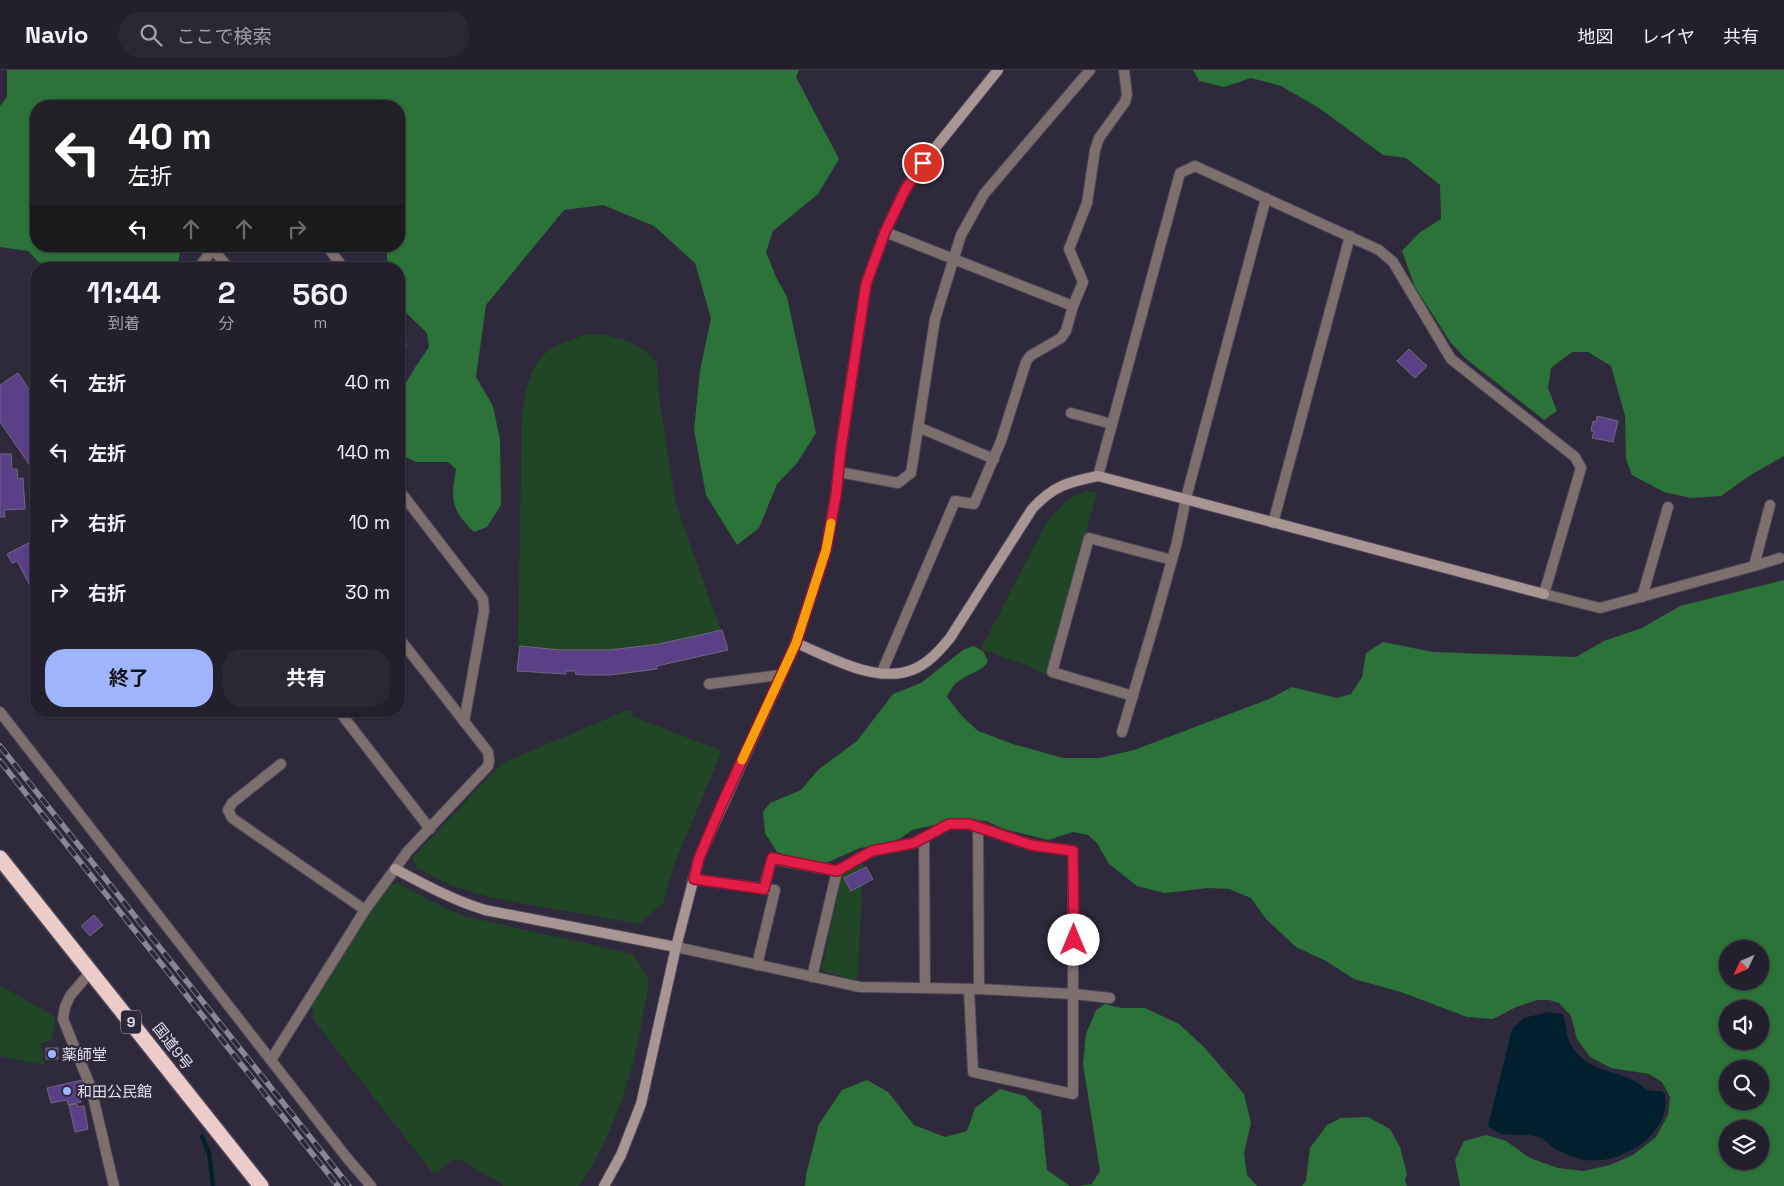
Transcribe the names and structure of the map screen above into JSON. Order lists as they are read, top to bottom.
{
  "streets": {
    "highway": ["9", "国道9号"]
  },
  "places": ["薬師堂", "和田公民館"],
  "north": "bottom left",
  "page": {
    "header": "Navio",
    "search": "ここで検索",
    "nav": ["地図", "レイヤ", "共有"],
    "turn": ["40 m", "左折"],
    "eta": [
      "11:44",
      "到着",
      "2",
      "分",
      "560",
      "m"
    ],
    "list": [
      {
        "name": "左折",
        "value": "40 m"
      },
      {
        "name": "左折",
        "value": "140 m"
      },
      {
        "name": "右折",
        "value": "10 m"
      },
      {
        "name": "右折",
        "value": "30 m"
      }
    ],
    "buttons": ["終了", "共有"]
  }
}
